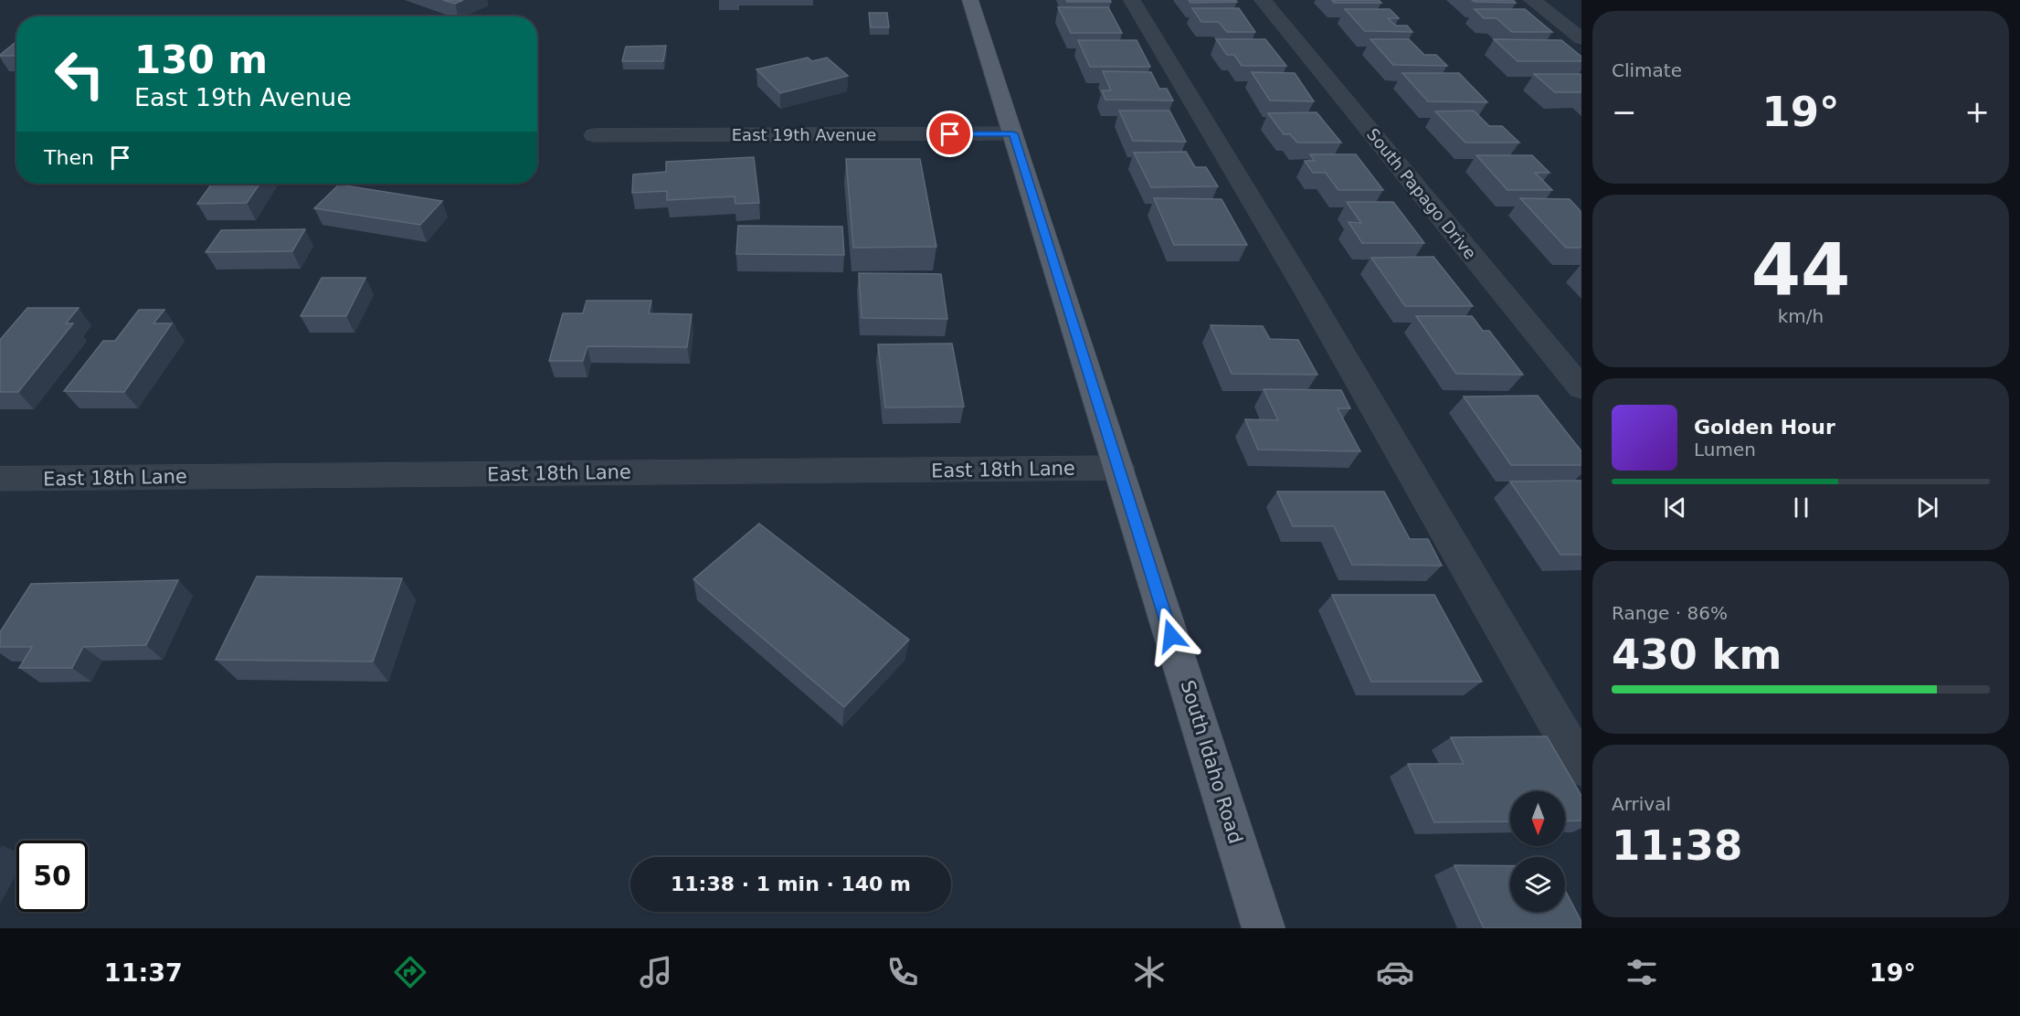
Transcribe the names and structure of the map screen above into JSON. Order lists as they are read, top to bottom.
{
  "streets": {
    "main road": ["South Idaho Road"],
    "street": ["East 19th Avenue", "South Papago Drive", "East 18th Lane"]
  },
  "crossings": [
    ["East 19th Avenue", "South Idaho Road"],
    ["East 18th Lane", "South Idaho Road"]
  ],
  "north": "bottom",
  "page": {
    "tile": [
      "Climate",
      ["44", "km/h"],
      ["Range · 86%", "430 km"],
      ["Arrival", "11:38"]
    ],
    "turn": ["130 m", "East 19th Avenue"],
    "heat": ["−", "19°", "+"],
    "then": "Then",
    "song": ["Golden Hour", "Lumen"],
    "limit": "50",
    "trip": "11:38 · 1 min · 140 m",
    "tabs": ["11:37", "19°"]
  }
}
